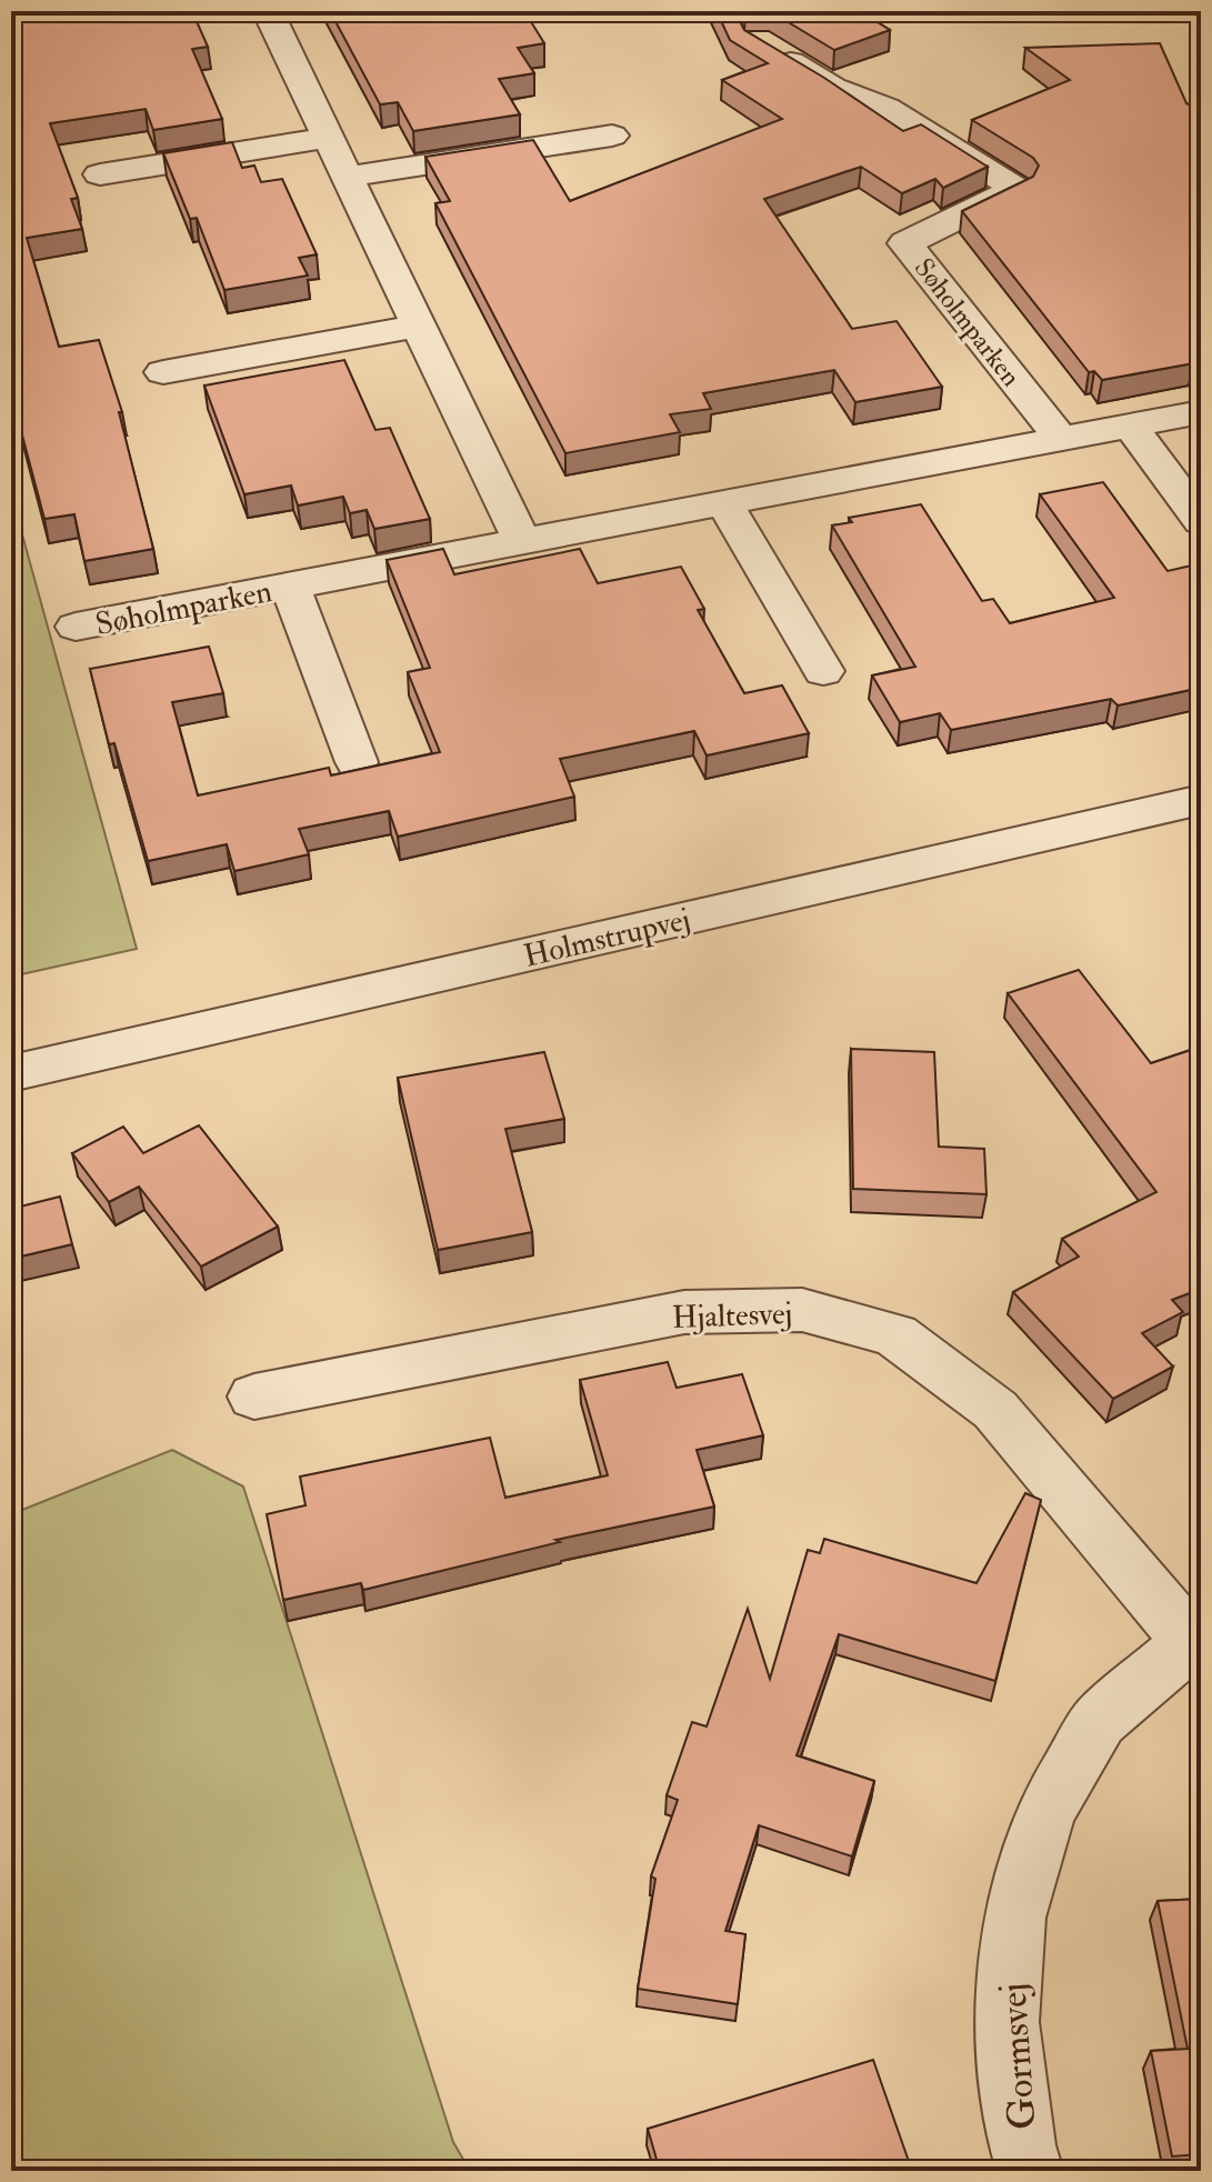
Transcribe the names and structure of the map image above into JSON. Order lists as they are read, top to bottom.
{
  "streets": {
    "street": [
      "Søholmparken",
      "Holmstrupvej",
      "Hjaltesvej",
      "Gormsvej"
    ]
  },
  "crossings": [
    ["Hjaltesvej", "Gormsvej"]
  ]
}
